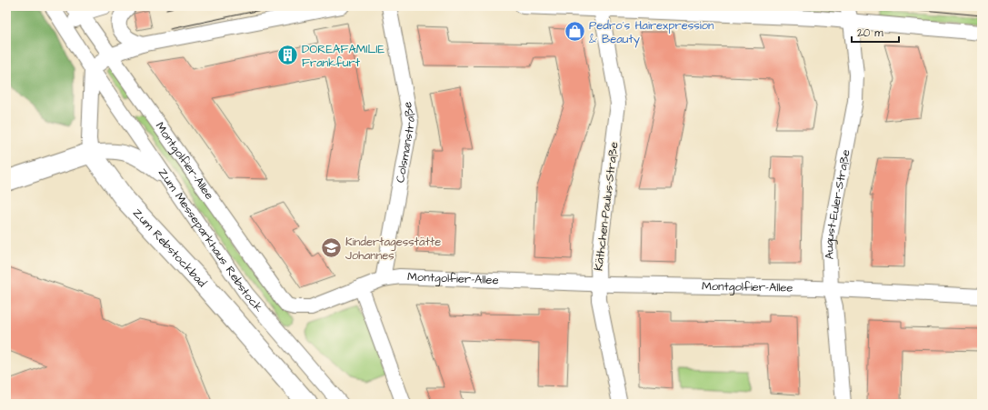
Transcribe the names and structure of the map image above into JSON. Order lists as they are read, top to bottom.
{
  "streets": {
    "main road": ["Zum Rebstockbad"],
    "street": [
      "Colsmanstraße",
      "Montgolfier-Allee",
      "August-Euler-Straße",
      "Käthchen-Paulus-Straße",
      "Zum Messeparkhaus Rebstock"
    ]
  },
  "crossings": [
    ["Colsmanstraße", "Montgolfier-Allee"],
    ["Montgolfier-Allee", "August-Euler-Straße"],
    ["Montgolfier-Allee", "Käthchen-Paulus-Straße"]
  ],
  "places": {
    "shop": ["Pedro´s Hairexpression & Beauty"],
    "building": ["DOREAFAMILIE Frankfurt"],
    "school or university": ["Kindertagesstätte Johannes"]
  },
  "scale_bar": "20 m"
}
